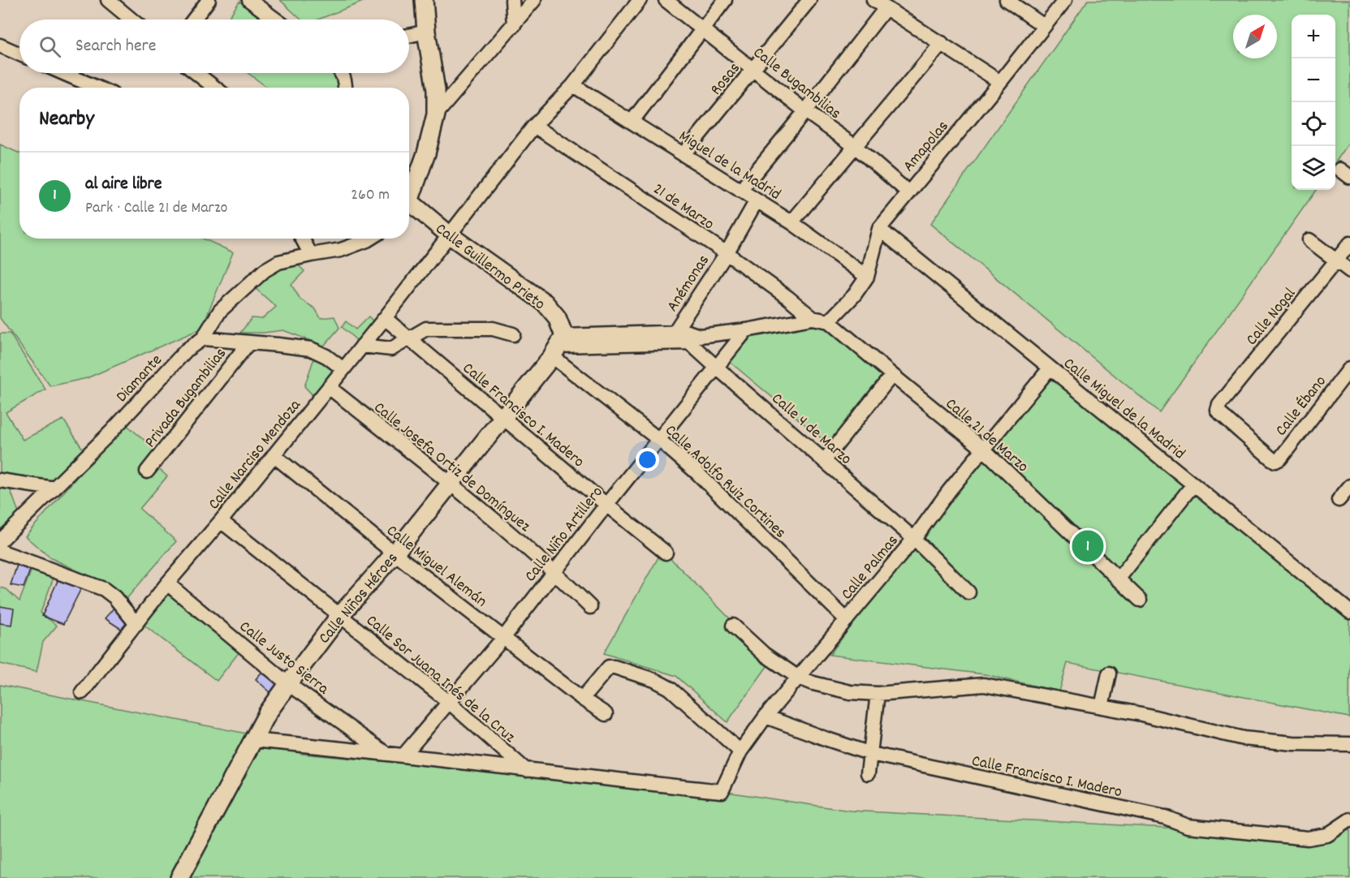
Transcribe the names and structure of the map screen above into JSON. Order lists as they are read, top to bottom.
{
  "streets": {
    "street": [
      "Rosas",
      "Calle Bugambilias",
      "Amapolas",
      "Miguel de la Madrid",
      "21 de Marzo",
      "Calle Guillermo Prieto",
      "Anémonas",
      "Calle Nogal",
      "Diamante",
      "Privada Bugambilias",
      "Calle Ébano",
      "Calle Miguel de la Madrid",
      "Calle Francisco I. Madero",
      "Calle 4 de Marzo",
      "Calle 21 de Marzo",
      "Calle Narciso Mendoza",
      "Calle Josefa Ortiz de Domínguez",
      "Calle Adolfo Ruiz Cortines",
      "Calle Niño Artillero",
      "Calle Miguel Alemán",
      "Calle Palmas",
      "Calle Niños Héroes",
      "Calle Justo Sierra",
      "Calle Sor Juana Inés de la Cruz"
    ]
  },
  "crossings": [
    ["Rosas", "Calle Bugambilias"],
    ["Rosas", "Miguel de la Madrid"],
    ["Calle Bugambilias", "Amapolas"],
    ["Amapolas", "Miguel de la Madrid"],
    ["Amapolas", "Calle Miguel de la Madrid"],
    ["Amapolas", "Calle 21 de Marzo"],
    ["Miguel de la Madrid", "Anémonas"],
    ["21 de Marzo", "Anémonas"],
    ["21 de Marzo", "Calle Narciso Mendoza"],
    ["Calle Guillermo Prieto", "Calle Narciso Mendoza"],
    ["Calle Guillermo Prieto", "Calle Adolfo Ruiz Cortines"],
    ["Calle Guillermo Prieto", "Calle Niños Héroes"],
    ["Calle Nogal", "Calle Ébano"],
    ["Calle Miguel de la Madrid", "Calle Palmas"],
    ["Calle Francisco I. Madero", "Calle Narciso Mendoza"],
    ["Calle Francisco I. Madero", "Calle Niño Artillero"],
    ["Calle Francisco I. Madero", "Calle Palmas"],
    ["Calle Francisco I. Madero", "Calle Niños Héroes"],
    ["Calle 4 de Marzo", "Calle Niño Artillero"],
    ["Calle 4 de Marzo", "Calle Palmas"],
    ["Calle 21 de Marzo", "Calle Palmas"],
    ["Calle Narciso Mendoza", "Calle Josefa Ortiz de Domínguez"],
    ["Calle Narciso Mendoza", "Calle Miguel Alemán"],
    ["Calle Narciso Mendoza", "Calle Justo Sierra"],
    ["Calle Narciso Mendoza", "Calle Sor Juana Inés de la Cruz"],
    ["Calle Josefa Ortiz de Domínguez", "Calle Niño Artillero"],
    ["Calle Josefa Ortiz de Domínguez", "Calle Niños Héroes"],
    ["Calle Adolfo Ruiz Cortines", "Calle Niño Artillero"],
    ["Calle Adolfo Ruiz Cortines", "Calle Palmas"],
    ["Calle Adolfo Ruiz Cortines", "Calle Niños Héroes"],
    ["Calle Niño Artillero", "Calle Miguel Alemán"],
    ["Calle Niño Artillero", "Calle Sor Juana Inés de la Cruz"],
    ["Calle Miguel Alemán", "Calle Niños Héroes"],
    ["Calle Palmas", "Calle Sor Juana Inés de la Cruz"],
    ["Calle Niños Héroes", "Calle Justo Sierra"],
    ["Calle Niños Héroes", "Calle Sor Juana Inés de la Cruz"]
  ],
  "north": "top right",
  "page": {
    "map_buttons": ["+", "−"],
    "search": "Search here",
    "heading": "Nearby",
    "list": [
      {
        "mark": "1",
        "name": "al aire libre",
        "note": "Park · Calle 21 de Marzo",
        "value": "260 m"
      }
    ],
    "pins": "1"
  }
}
